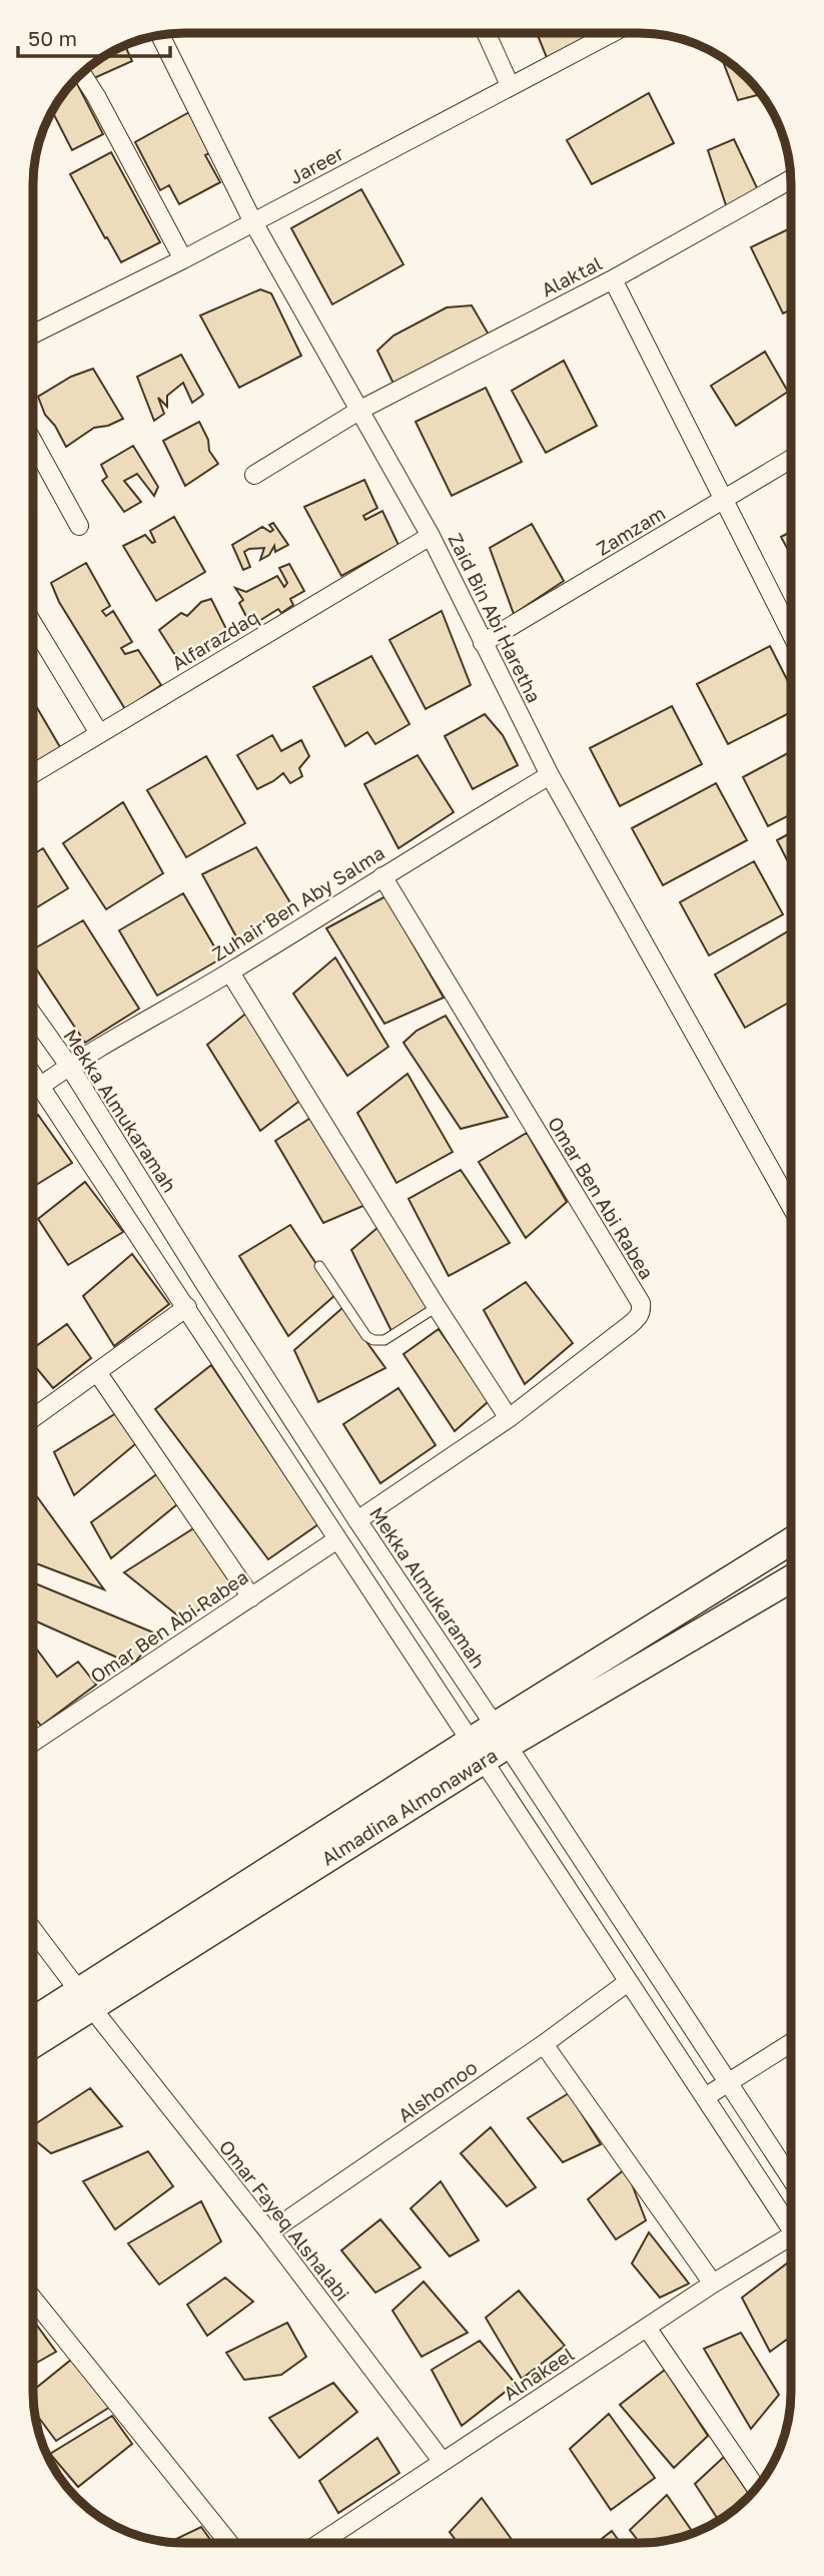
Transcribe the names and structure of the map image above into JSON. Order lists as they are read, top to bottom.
{
  "streets": {
    "main road": ["Almadina Almonawara"],
    "street": [
      "Jareer",
      "Alaktal",
      "Zamzam",
      "Zaid Bin Abi Haretha",
      "Alfarazdaq",
      "Zuhair Ben Aby Salma",
      "Mekka Almukaramah",
      "Omar Ben Abi Rabea",
      "Alshomoo",
      "Omar Fayeq Alshalabi",
      "Alnakeel"
    ]
  },
  "crossings": [
    ["Jareer", "Zaid Bin Abi Haretha"],
    ["Alaktal", "Zaid Bin Abi Haretha"],
    ["Zamzam", "Zaid Bin Abi Haretha"],
    ["Zaid Bin Abi Haretha", "Alfarazdaq"],
    ["Zaid Bin Abi Haretha", "Zuhair Ben Aby Salma"],
    ["Zuhair Ben Aby Salma", "Mekka Almukaramah"],
    ["Zuhair Ben Aby Salma", "Omar Ben Abi Rabea"],
    ["Mekka Almukaramah", "Omar Ben Abi Rabea"],
    ["Mekka Almukaramah", "Almadina Almonawara"],
    ["Alshomoo", "Omar Fayeq Alshalabi"],
    ["Omar Fayeq Alshalabi", "Alnakeel"]
  ],
  "scale_bar": "50 m"
}
